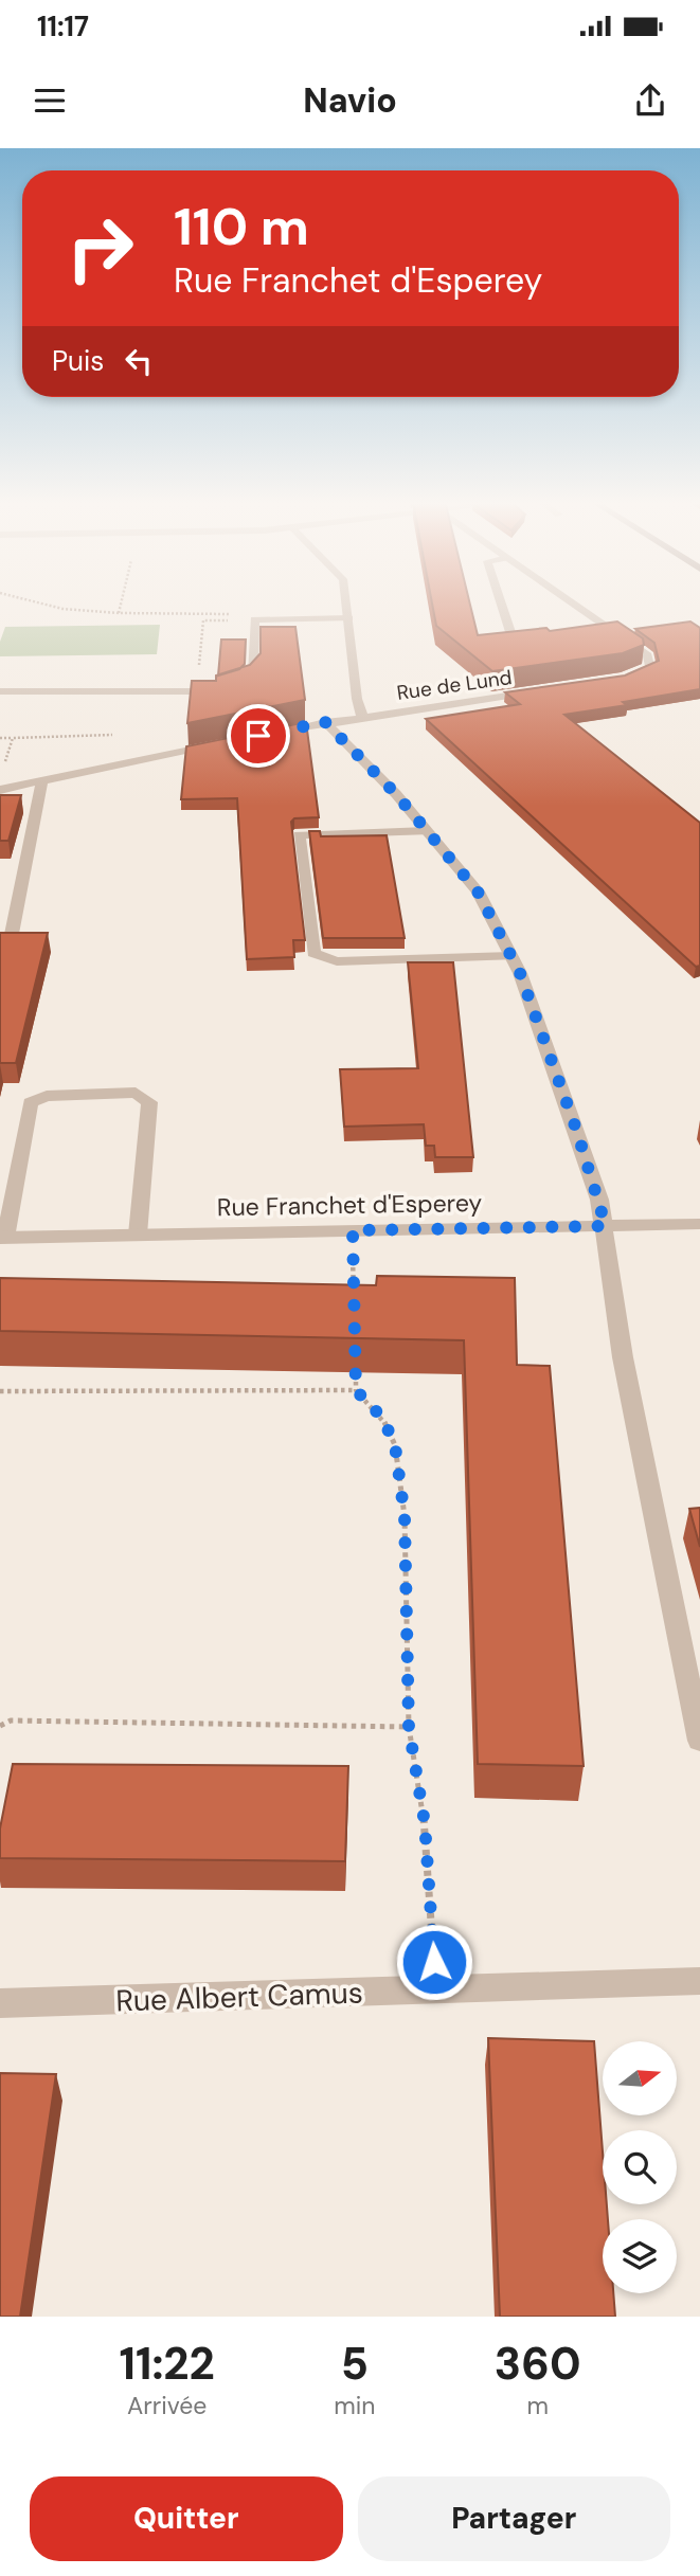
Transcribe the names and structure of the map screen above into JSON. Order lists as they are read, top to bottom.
{
  "streets": {
    "street": ["Rue de Lund", "Rue Franchet d'Esperey", "Rue Albert Camus"]
  },
  "north": "right",
  "page": {
    "status": "11:17",
    "header": "Navio",
    "turn": ["110 m", "Rue Franchet d'Esperey"],
    "then": "Puis",
    "eta": [
      "11:22",
      "Arrivée",
      "5",
      "min",
      "360",
      "m"
    ],
    "buttons": ["Quitter", "Partager"]
  }
}
